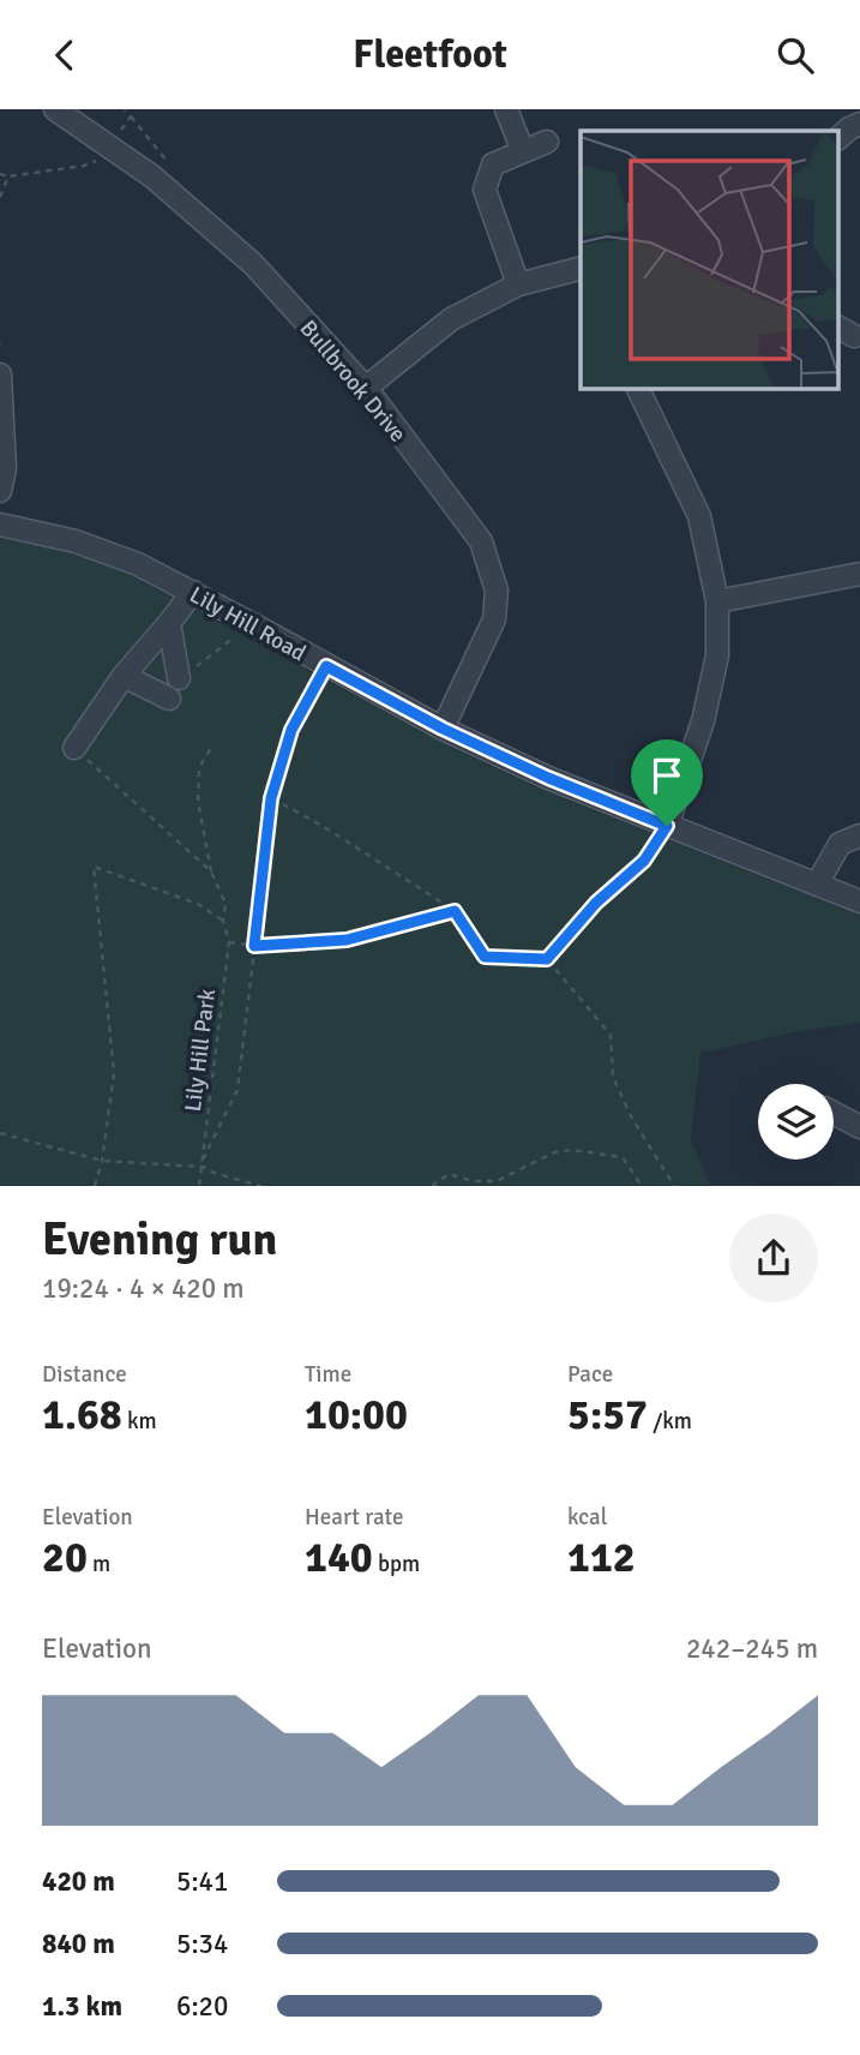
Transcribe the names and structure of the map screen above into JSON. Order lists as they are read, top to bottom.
{
  "streets": {
    "street": ["Bullbrook Drive", "Lily Hill Road"],
    "path": ["Lily Hill Park"]
  },
  "crossings": [
    ["Bullbrook Drive", "Lily Hill Road"]
  ],
  "page": {
    "header": "Fleetfoot",
    "heading": ["Evening run", "19:24 · 4 × 420 m"],
    "stats": [
      ["Distance", "1.68 km"],
      ["Time", "10:00"],
      ["Pace", "5:57 /km"],
      ["Elevation", "20 m"],
      ["Heart rate", "140 bpm"],
      ["kcal", "112"]
    ],
    "chart": ["Elevation", "242–245 m"],
    "list": [
      {
        "name": "420 m",
        "note": "5:41"
      },
      {
        "name": "840 m",
        "note": "5:34"
      },
      {
        "name": "1.3 km",
        "note": "6:20"
      }
    ]
  }
}
